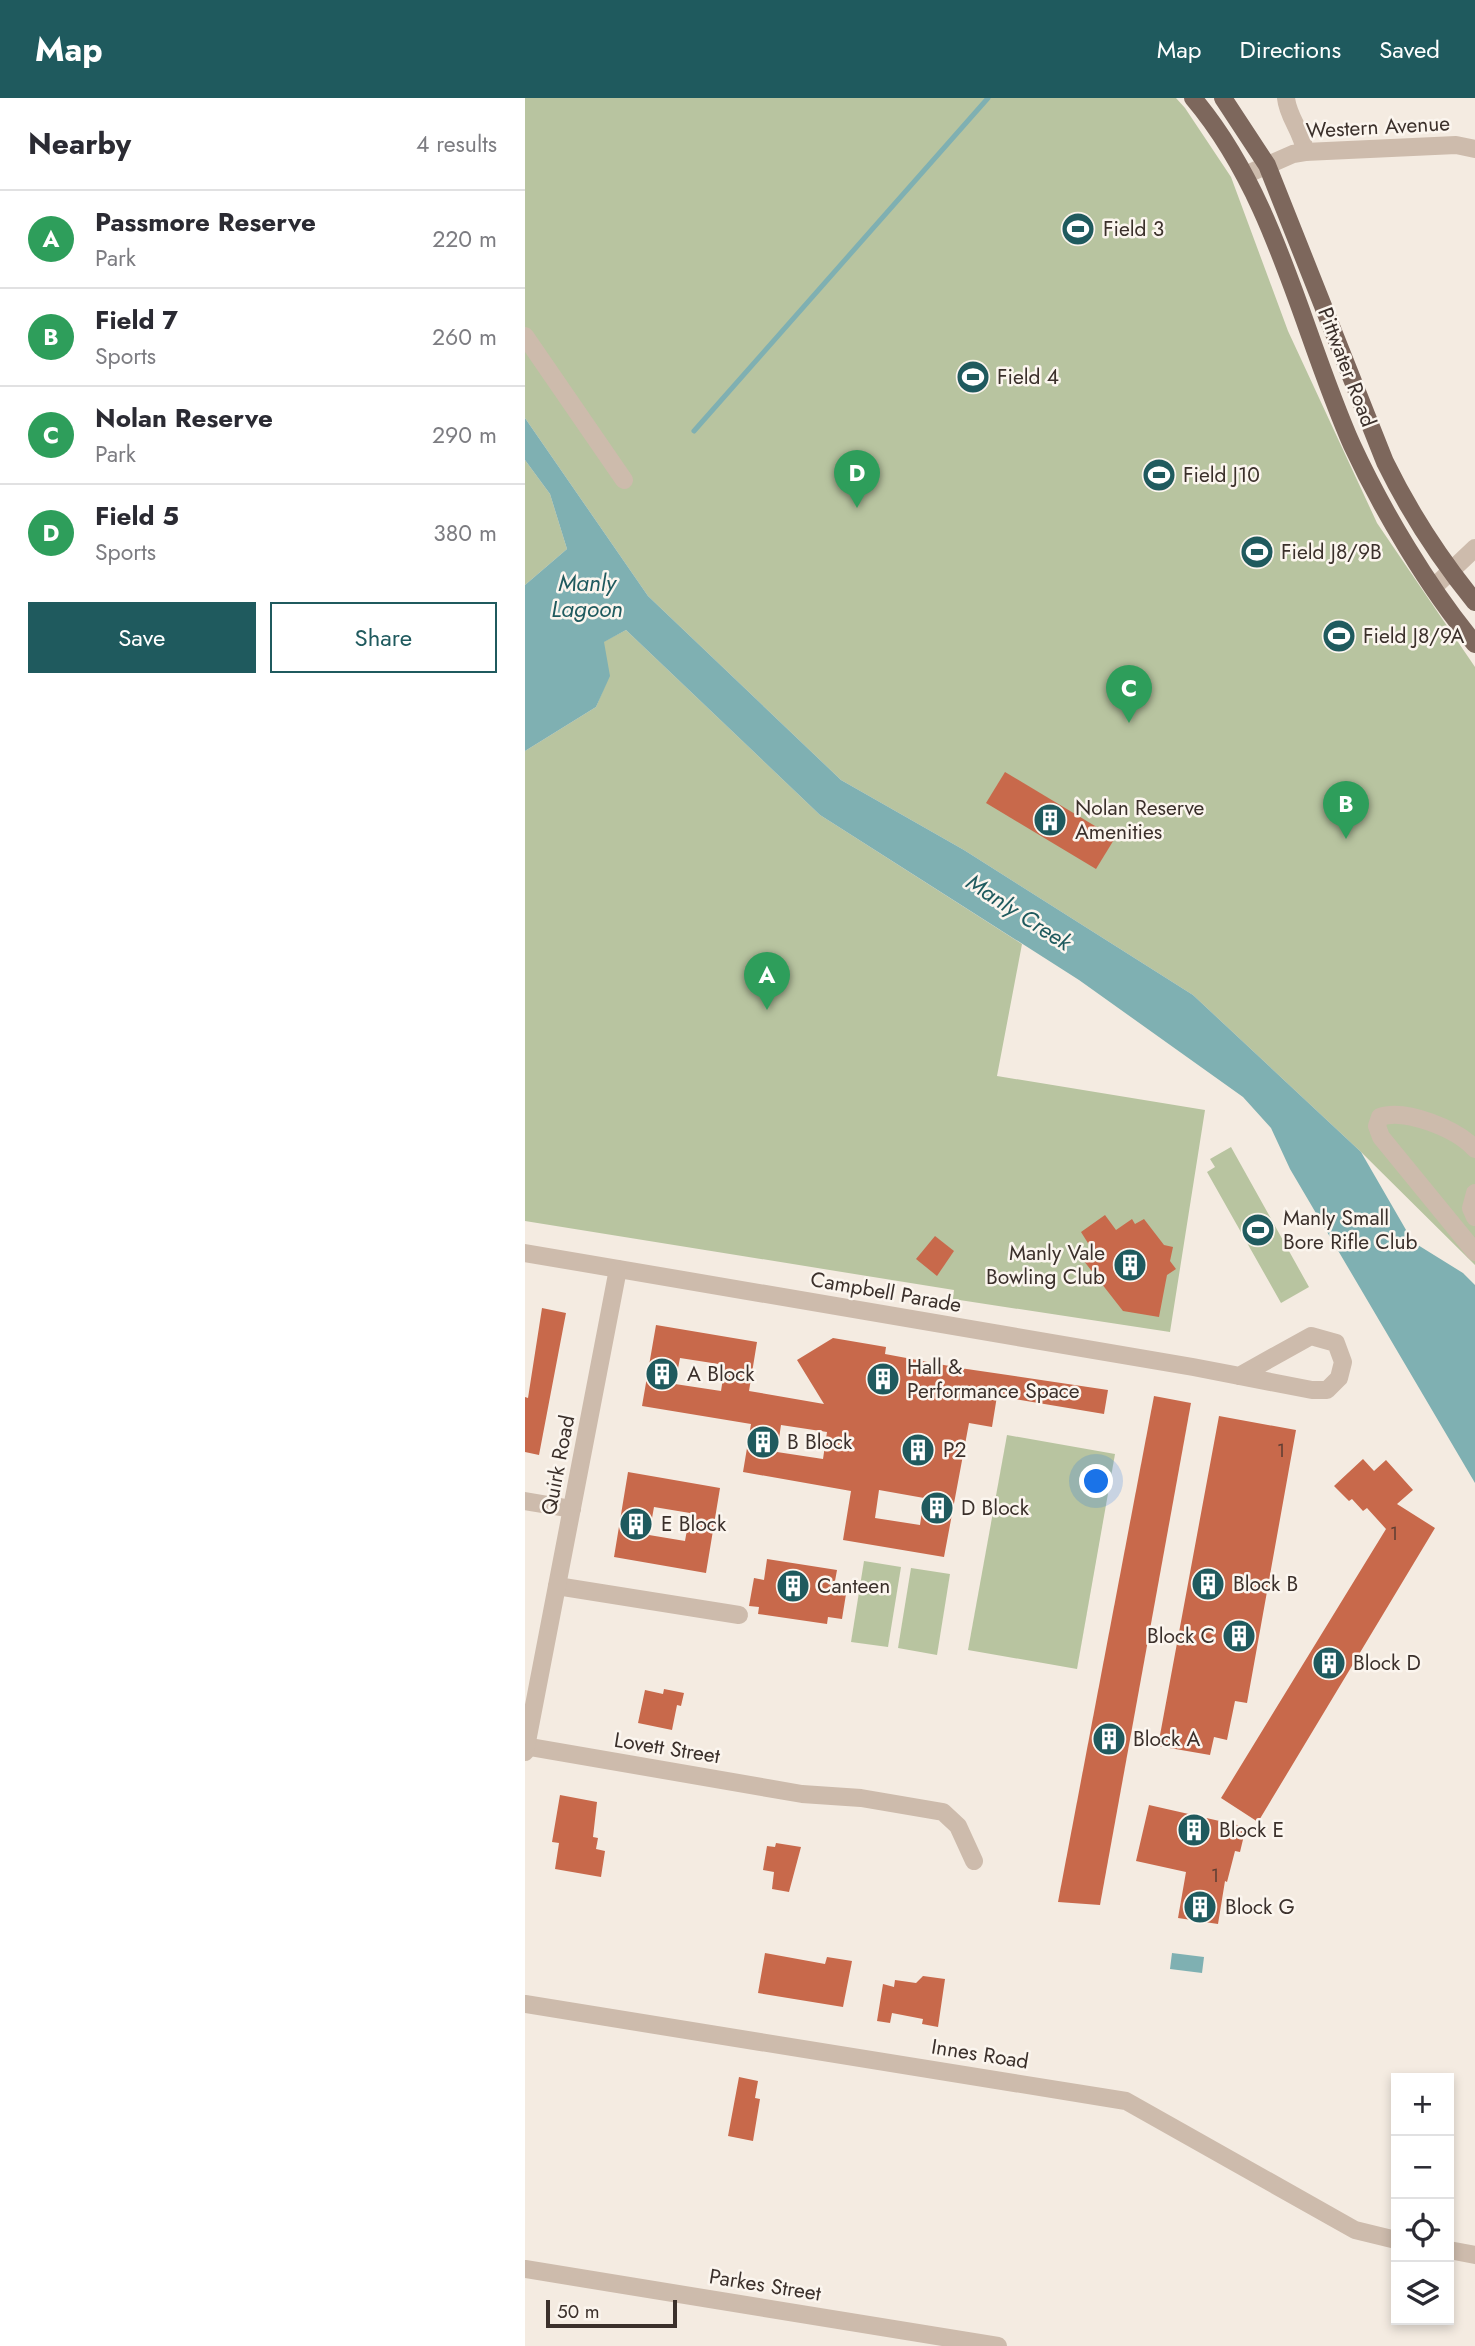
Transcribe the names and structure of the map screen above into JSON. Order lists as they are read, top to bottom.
{
  "streets": {
    "main road": ["Pittwater Road"],
    "street": [
      "Western Avenue",
      "Campbell Parade",
      "Quirk Road",
      "Lovett Street",
      "Innes Road",
      "Parkes Street"
    ]
  },
  "crossings": [
    ["Western Avenue", "Pittwater Road"],
    ["Campbell Parade", "Quirk Road"],
    ["Quirk Road", "Lovett Street"]
  ],
  "water": ["Manly Lagoon", "Manly Creek"],
  "places": {
    "sports": [
      "Field 3",
      "Field 4",
      "Field J10",
      "Field J8/9B",
      "Field J8/9A",
      "Manly Small Bore Rifle Club"
    ],
    "building": [
      "Nolan Reserve Amenities",
      "Manly Vale Bowling Club",
      "A Block",
      "Hall & Performance Space",
      "B Block",
      "P2",
      "D Block",
      "E Block",
      "Block B",
      "Canteen",
      "Block C",
      "Block D",
      "Block A",
      "Block E",
      "Block G"
    ]
  },
  "house_numbers": ["1", "1", "1"],
  "scale_bar": "50 m",
  "page": {
    "header": "Map",
    "nav": ["Map", "Directions", "Saved"],
    "heading": ["Nearby", "4 results"],
    "list": [
      {
        "mark": "A",
        "name": "Passmore Reserve",
        "note": "Park",
        "value": "220 m"
      },
      {
        "mark": "B",
        "name": "Field 7",
        "note": "Sports",
        "value": "260 m"
      },
      {
        "mark": "C",
        "name": "Nolan Reserve",
        "note": "Park",
        "value": "290 m"
      },
      {
        "mark": "D",
        "name": "Field 5",
        "note": "Sports",
        "value": "380 m"
      }
    ],
    "pins": [
      "D",
      "C",
      "B",
      "A"
    ],
    "buttons": ["Save", "Share"],
    "map_buttons": ["+", "−"],
    "scale": "50 m"
  }
}
